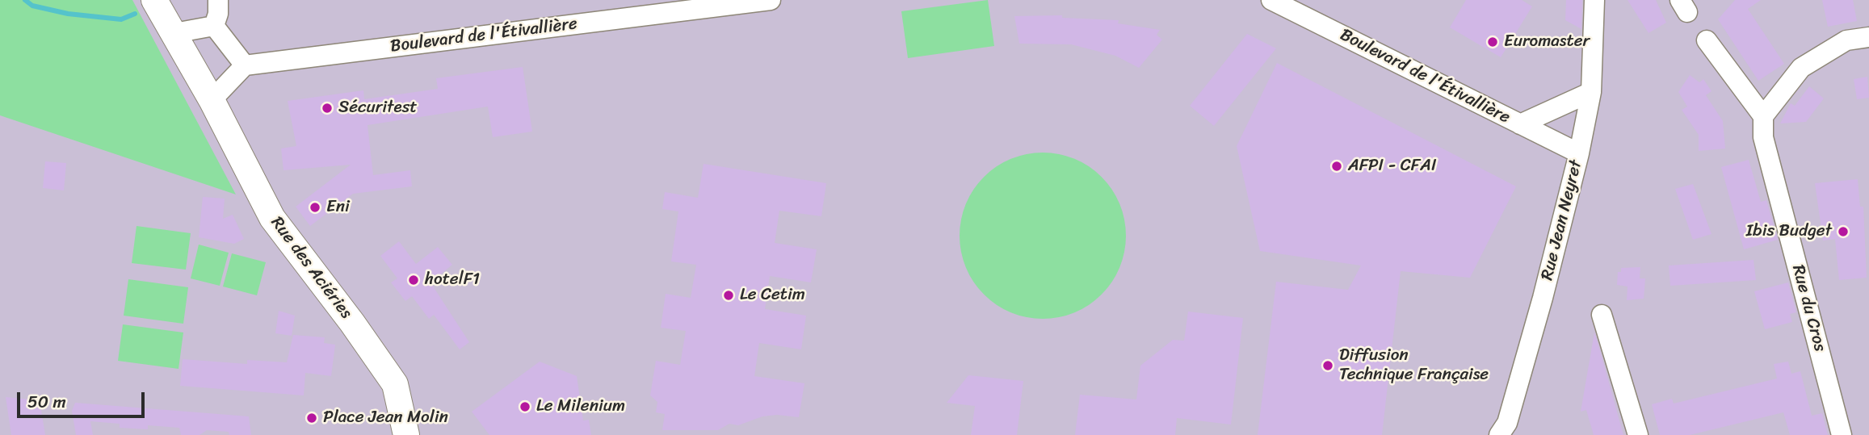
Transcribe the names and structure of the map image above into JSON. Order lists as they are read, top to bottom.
{
  "streets": {
    "street": [
      "Boulevard de l'Étivallière",
      "Rue Jean Neyret",
      "Rue des Aciéries",
      "Rue du Cros"
    ]
  },
  "crossings": [
    ["Boulevard de l'Étivallière", "Rue Jean Neyret"]
  ],
  "places": [
    "Euromaster",
    "Sécuritest",
    "AFPI - CFAI",
    "Eni",
    "Ibis Budget",
    "hotelF1",
    "Le Cetim",
    "Diffusion Technique Française",
    "Le Milenium",
    "Place Jean Molin"
  ],
  "scale_bar": "50 m"
}
